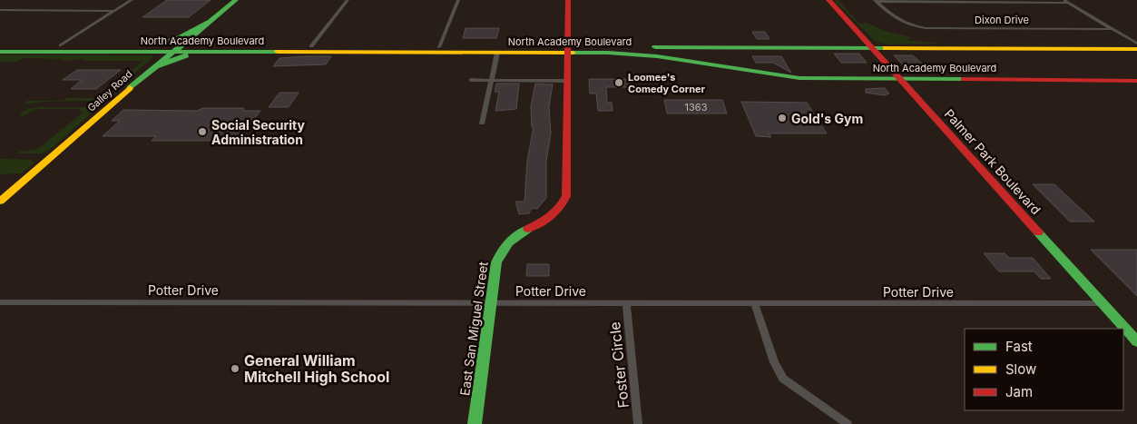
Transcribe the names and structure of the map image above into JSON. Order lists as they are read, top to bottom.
{
  "streets": {
    "main road": [
      "North Academy Boulevard",
      "Galley Road",
      "Palmer Park Boulevard",
      "East San Miguel Street"
    ],
    "street": ["Dixon Drive", "Potter Drive", "Foster Circle"]
  },
  "crossings": [
    ["North Academy Boulevard", "Galley Road"],
    ["North Academy Boulevard", "Palmer Park Boulevard"],
    ["North Academy Boulevard", "East San Miguel Street"],
    ["Palmer Park Boulevard", "Potter Drive"],
    ["Potter Drive", "East San Miguel Street"],
    ["Potter Drive", "Foster Circle"]
  ],
  "places": [
    "Loomee's Comedy Corner",
    "Gold's Gym",
    "Social Security Administration",
    "General William Mitchell High School"
  ],
  "house_numbers": ["1363"],
  "legend": ["Fast", "Slow", "Jam"]
}
